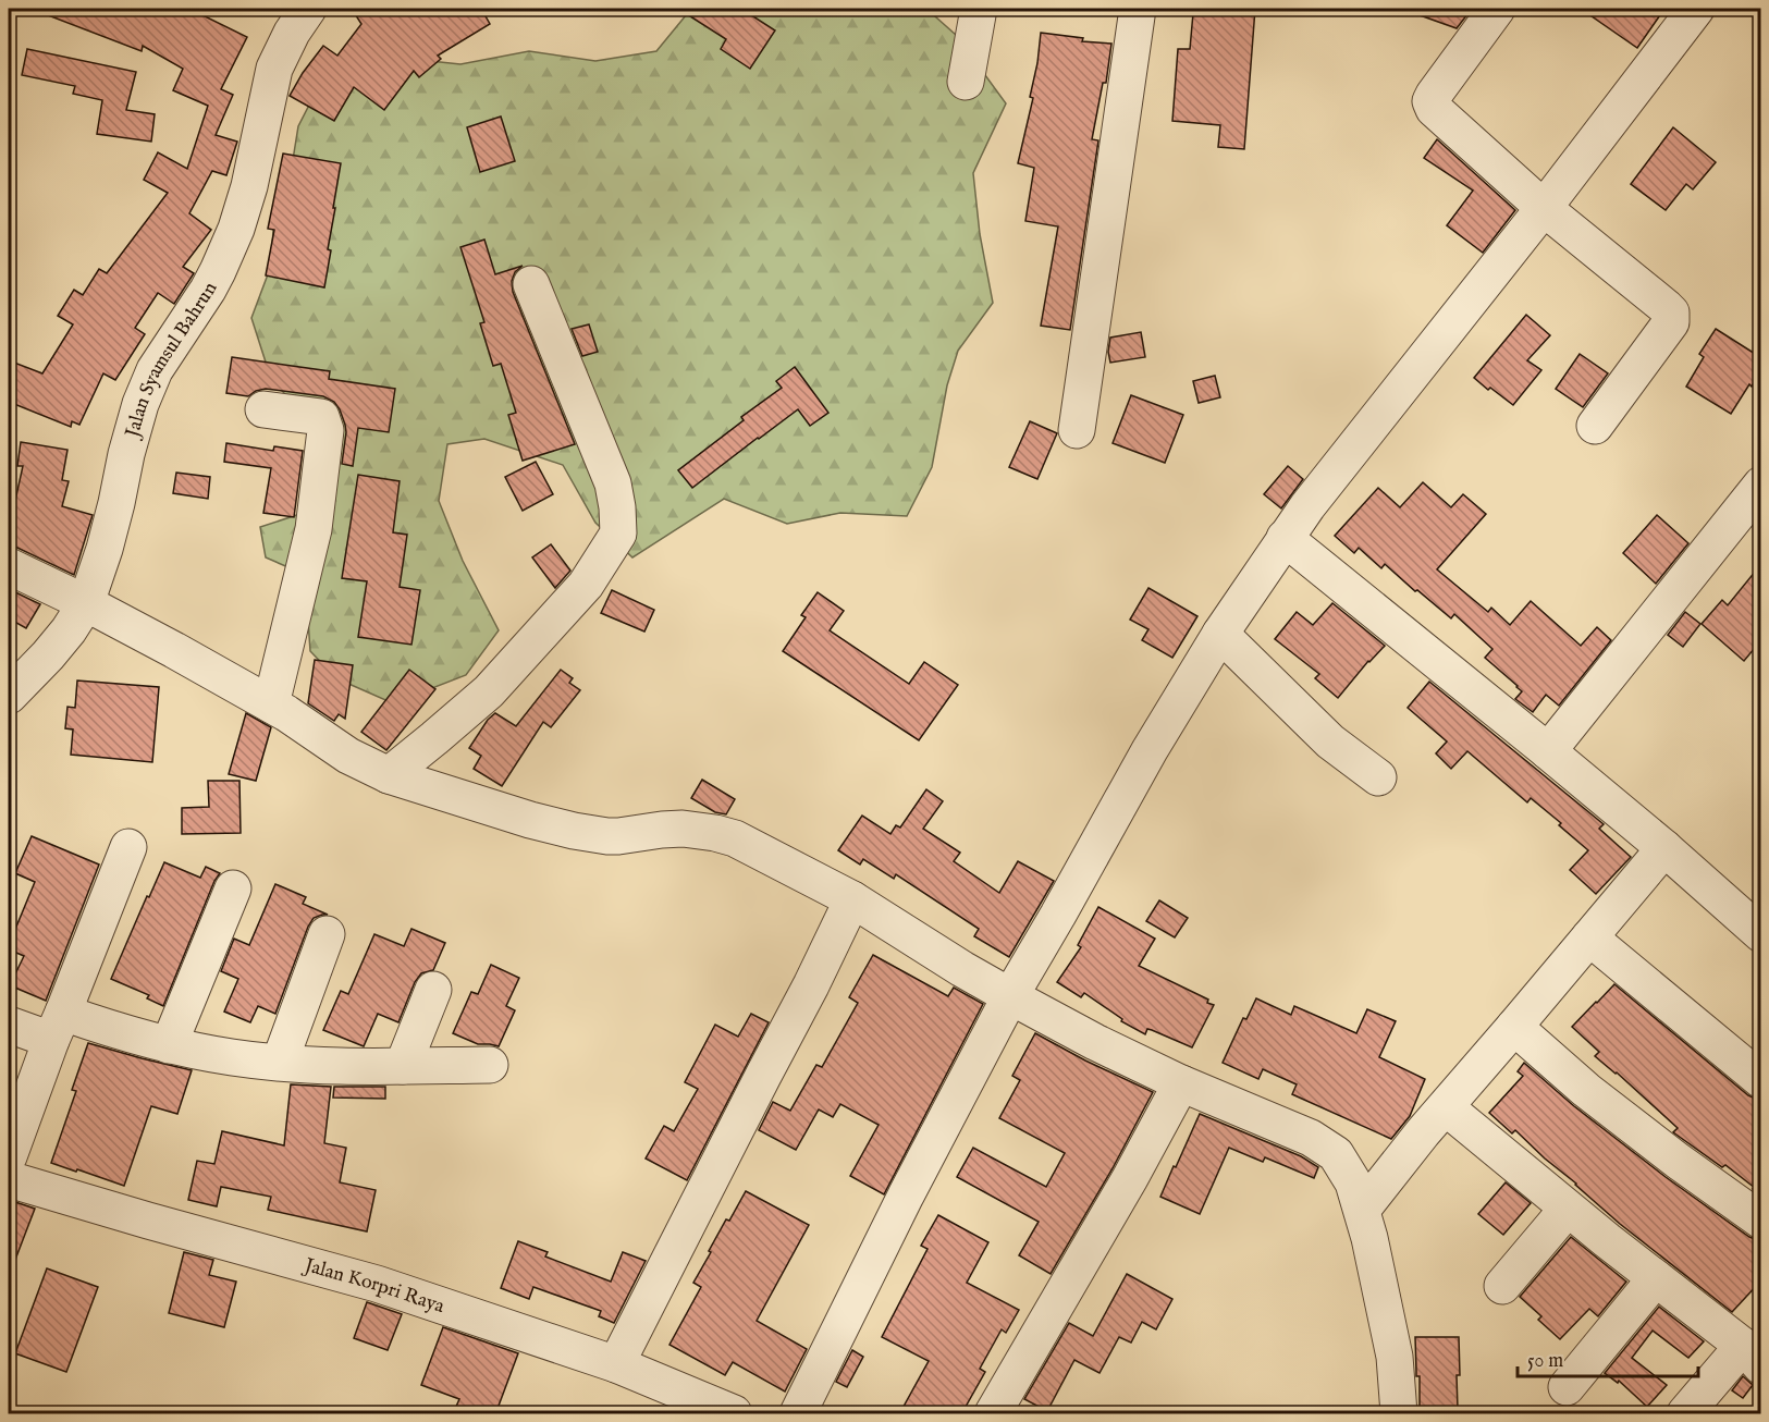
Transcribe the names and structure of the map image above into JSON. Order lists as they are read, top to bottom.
{
  "streets": {
    "street": ["Jalan Syamsul Bahrun", "Jalan Korpri Raya"]
  },
  "scale_bar": "50 m"
}
